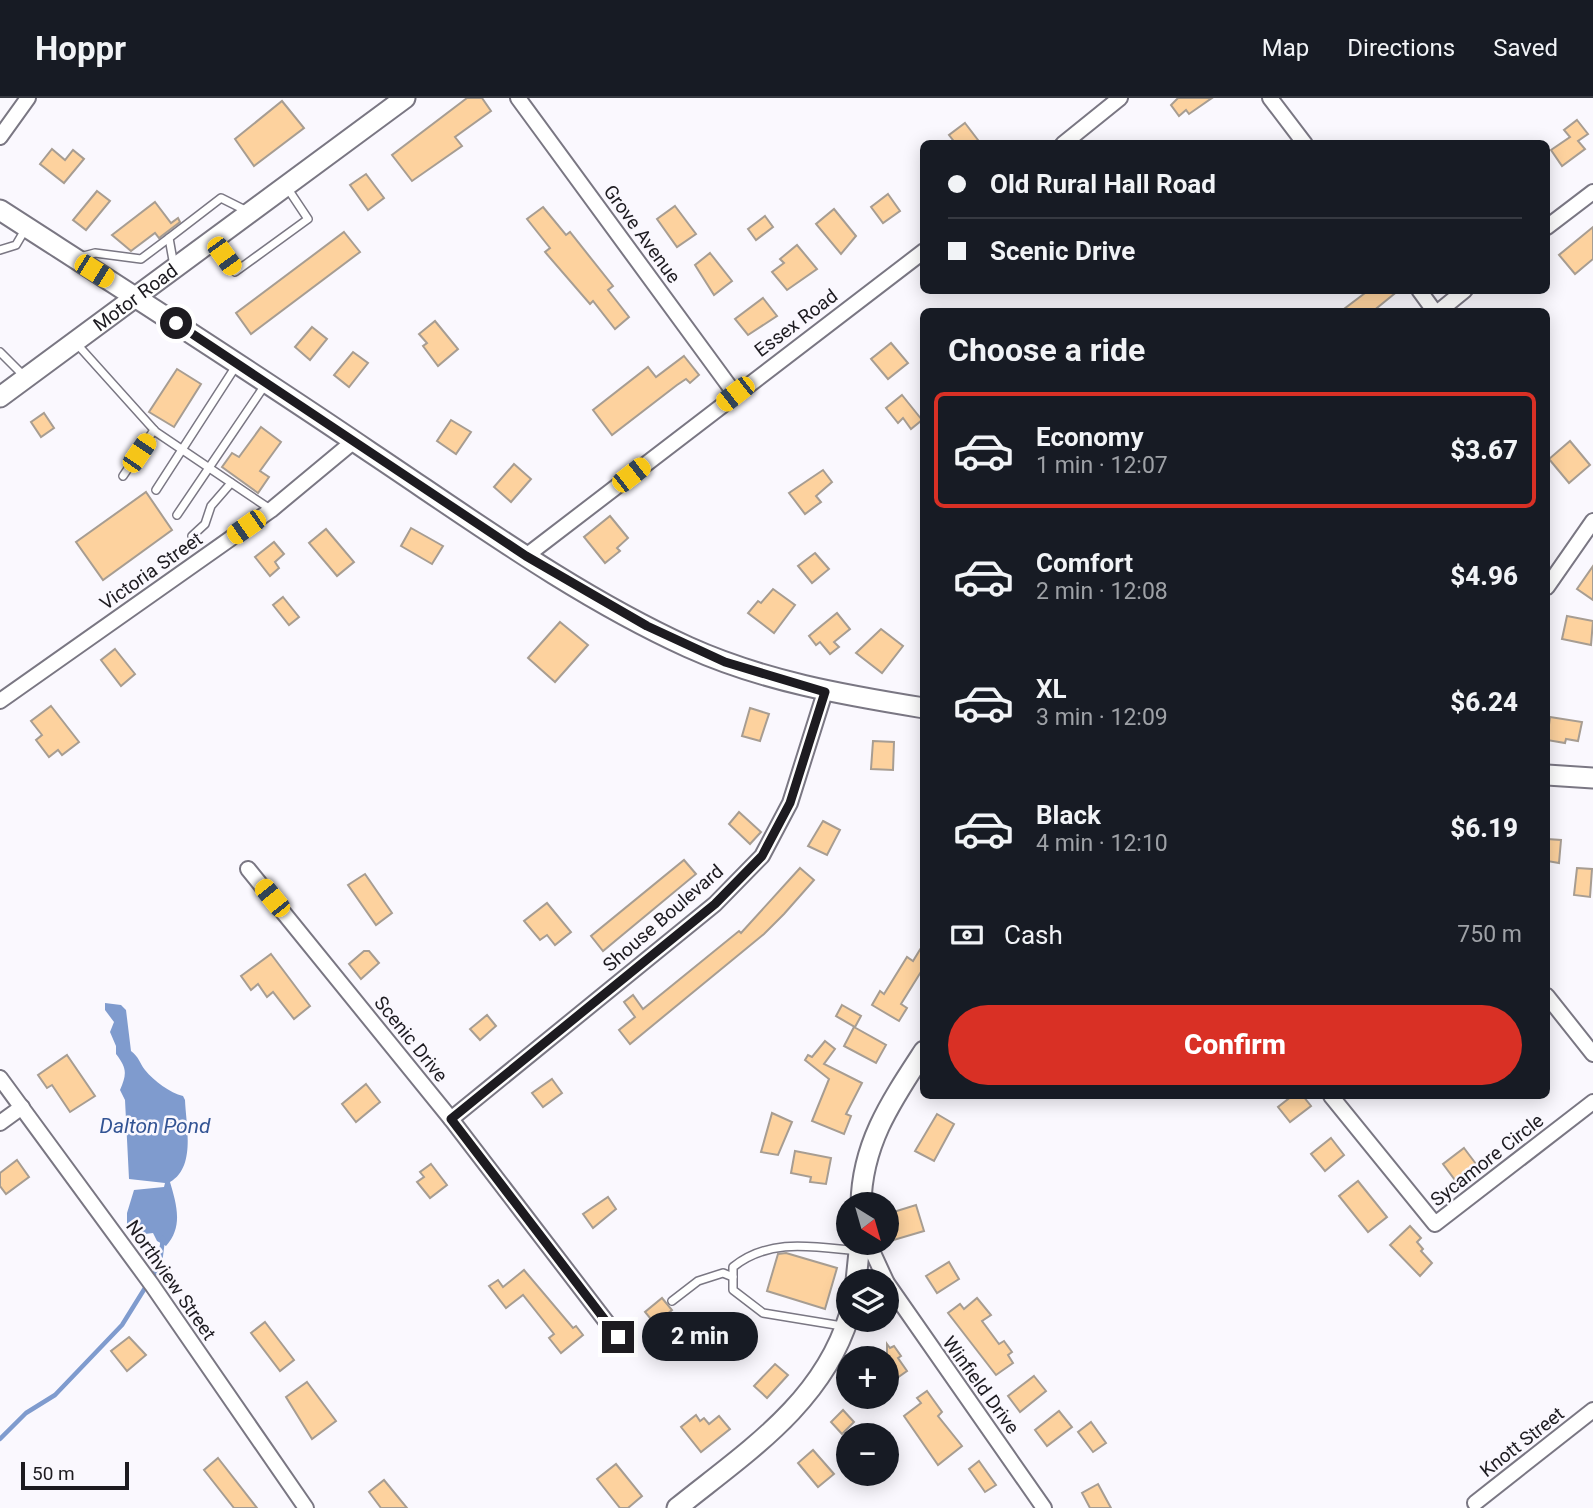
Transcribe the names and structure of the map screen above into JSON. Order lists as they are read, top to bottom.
{
  "streets": {
    "main road": ["Motor Road"],
    "street": [
      "Grove Avenue",
      "Essex Road",
      "Victoria Street",
      "Shouse Boulevard",
      "Scenic Drive",
      "Sycamore Circle",
      "Northview Street",
      "Winfield Drive",
      "Knott Street"
    ]
  },
  "crossings": [
    ["Grove Avenue", "Essex Road"],
    ["Shouse Boulevard", "Scenic Drive"]
  ],
  "water": ["Dalton Pond"],
  "scale_bar": "50 m",
  "north": "bottom right",
  "page": {
    "header": "Hoppr",
    "nav": ["Map", "Directions", "Saved"],
    "banner": ["Old Rural Hall Road", "Scenic Drive"],
    "heading": "Choose a ride",
    "list": [
      {
        "name": "Economy",
        "note": "1 min · 12:07",
        "value": "$3.67"
      },
      {
        "name": "Comfort",
        "note": "2 min · 12:08",
        "value": "$4.96"
      },
      {
        "name": "XL",
        "note": "3 min · 12:09",
        "value": "$6.24"
      },
      {
        "name": "Black",
        "note": "4 min · 12:10",
        "value": "$6.19"
      }
    ],
    "pay": ["Cash", "750 m"],
    "buttons": "Confirm",
    "map_buttons": ["+", "−"],
    "bubble": "2 min",
    "scale": "50 m"
  }
}
